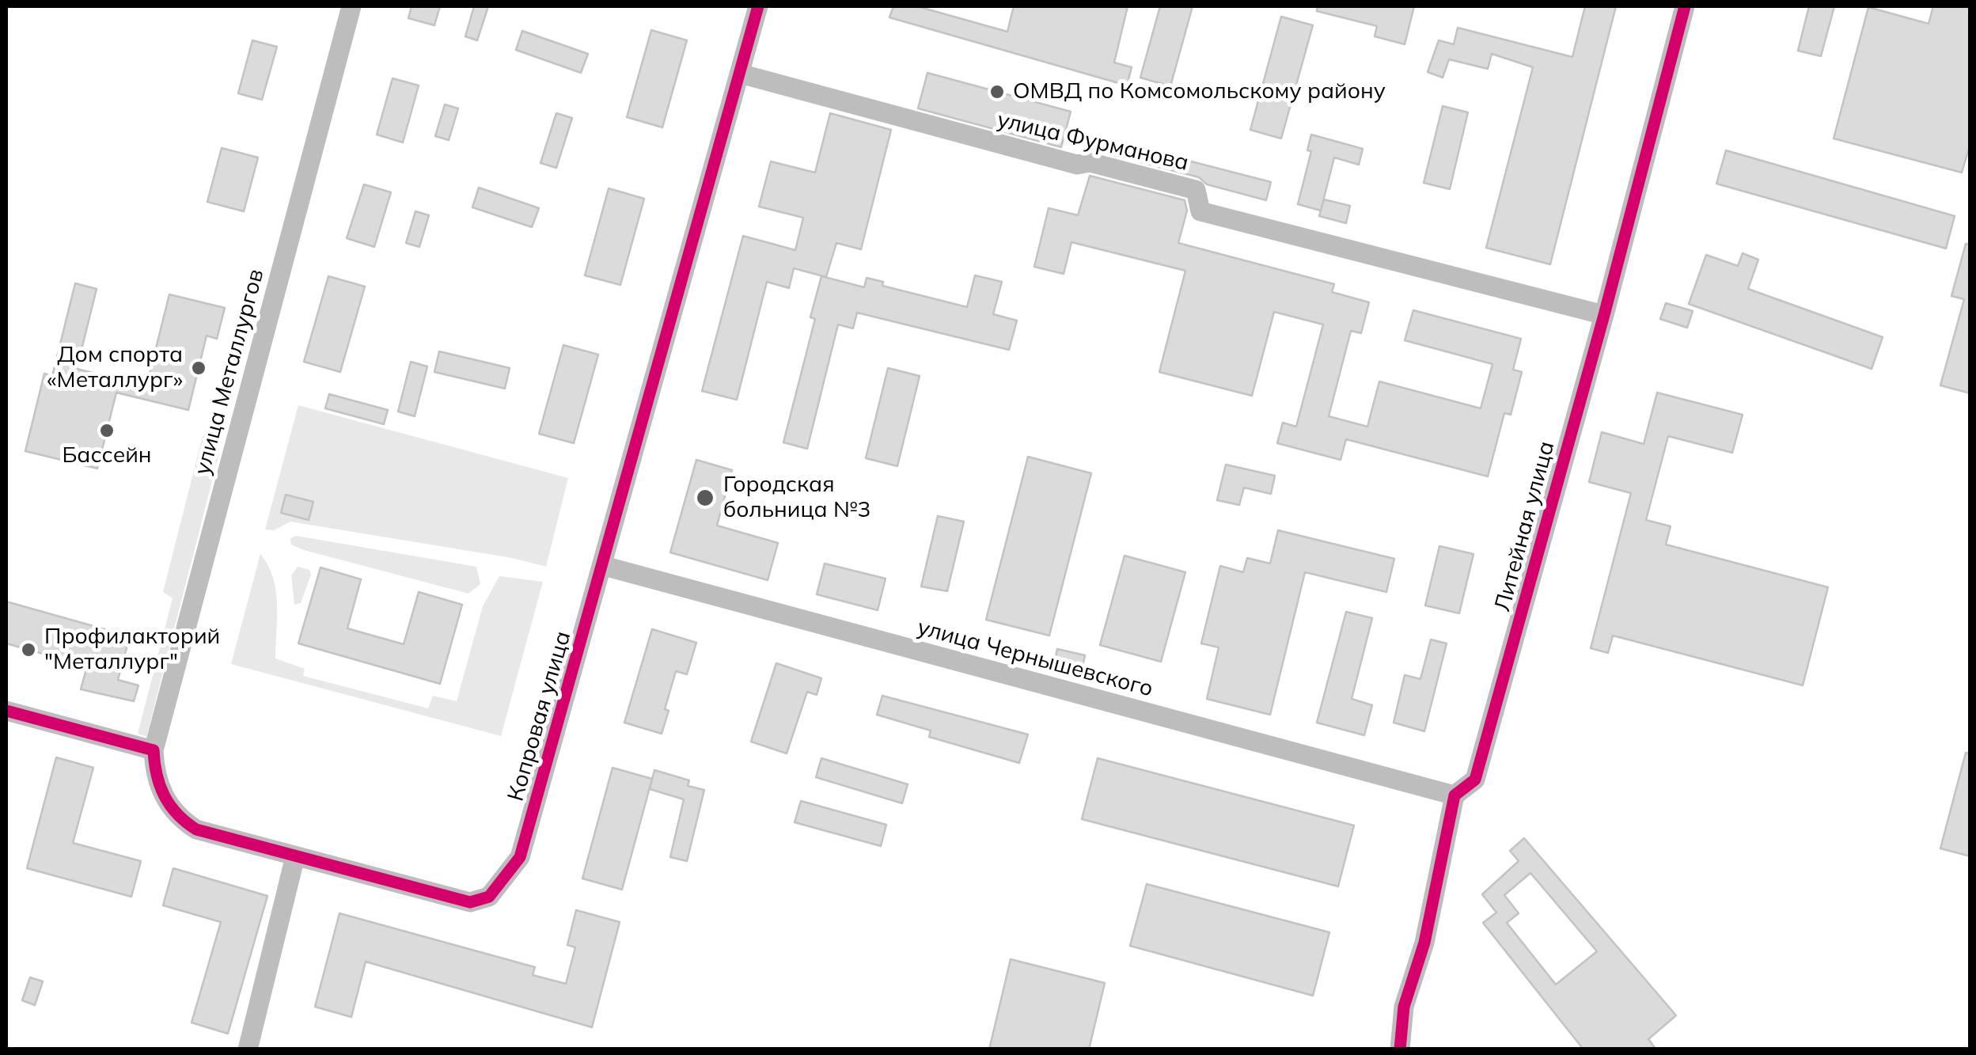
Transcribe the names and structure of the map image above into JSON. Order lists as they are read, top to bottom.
{
  "streets": {
    "street": [
      "улица Фурманова",
      "улица Металлургов",
      "Литейная улица",
      "улица Чернышевского",
      "Копровая улица"
    ]
  },
  "crossings": [
    ["улица Фурманова", "Литейная улица"],
    ["улица Фурманова", "Копровая улица"],
    ["улица Металлургов", "Копровая улица"],
    ["Литейная улица", "улица Чернышевского"],
    ["улица Чернышевского", "Копровая улица"]
  ],
  "places": [
    "ОМВД по Комсомольскому району",
    "Дом спорта «Металлург»",
    "Бассейн",
    "Городская больница №3",
    "Профилакторий \"Металлург\""
  ]
}
